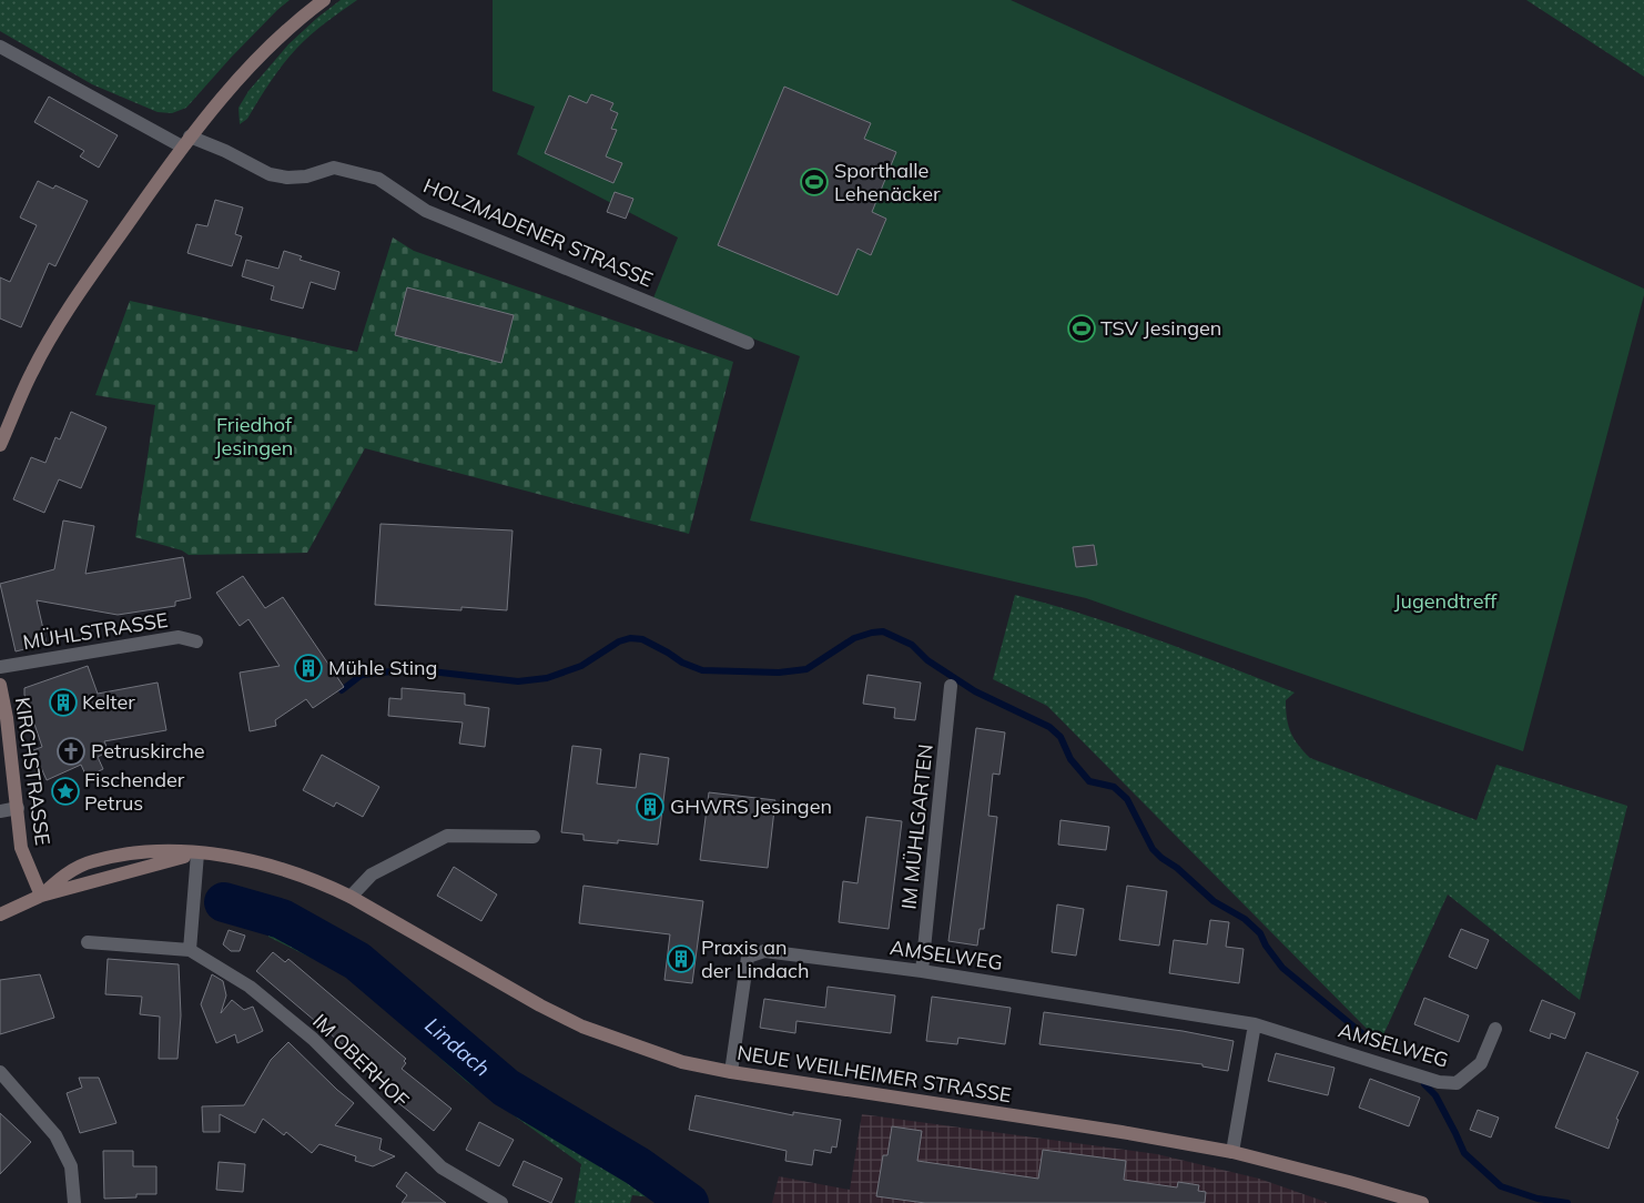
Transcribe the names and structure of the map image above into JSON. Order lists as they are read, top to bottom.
{
  "streets": {
    "main road": ["KIRCHSTRASSE", "NEUE WEILHEIMER STRASSE"],
    "street": [
      "HOLZMADENER STRASSE",
      "MÜHLSTRASSE",
      "IM MÜHLGARTEN",
      "AMSELWEG",
      "IM OBERHOF"
    ]
  },
  "crossings": [
    ["KIRCHSTRASSE", "NEUE WEILHEIMER STRASSE"],
    ["IM MÜHLGARTEN", "AMSELWEG"],
    ["AMSELWEG", "NEUE WEILHEIMER STRASSE"]
  ],
  "water": ["Lindach"],
  "parks": ["Friedhof Jesingen", "Jugendtreff"],
  "places": {
    "sports": ["Sporthalle Lehenäcker", "TSV Jesingen"],
    "building": [
      "Mühle Sting",
      "Kelter",
      "GHWRS Jesingen",
      "Praxis an der Lindach"
    ],
    "church": ["Petruskirche"],
    "place": ["Fischender Petrus"]
  }
}
